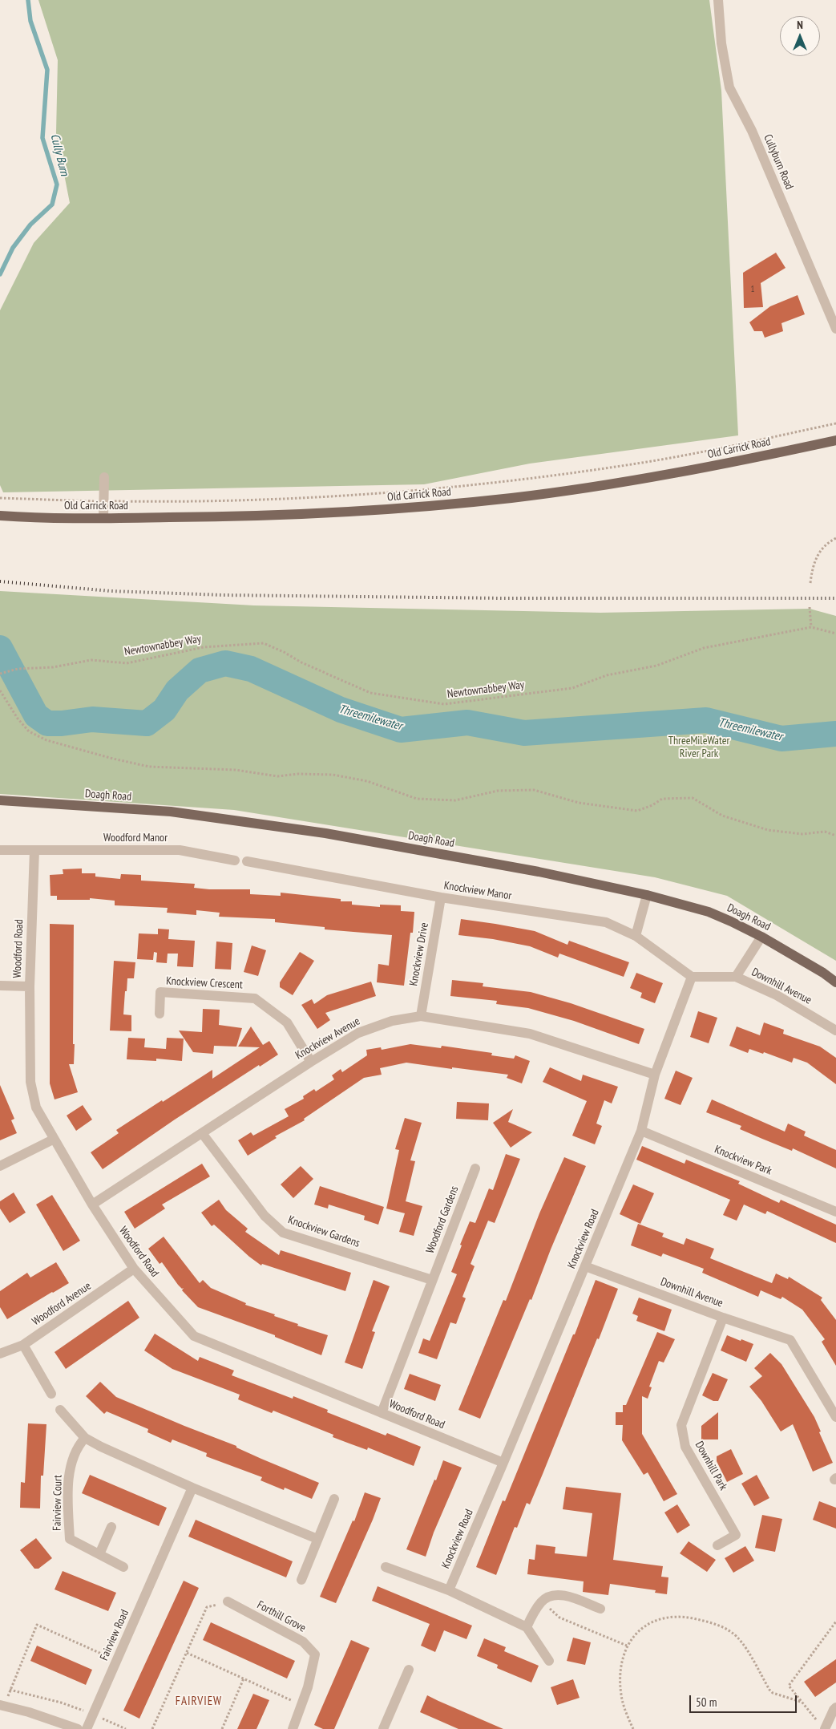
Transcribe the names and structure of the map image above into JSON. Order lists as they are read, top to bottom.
{
  "streets": {
    "main road": ["Old Carrick Road", "Doagh Road"],
    "street": [
      "Cullyburn Road",
      "Woodford Manor",
      "Knockview Manor",
      "Woodford Road",
      "Knockview Drive",
      "Knockview Crescent",
      "Downhill Avenue",
      "Knockview Avenue",
      "Knockview Park",
      "Woodford Gardens",
      "Knockview Gardens",
      "Knockview Road",
      "Woodford Avenue",
      "Downhill Park",
      "Fairview Court",
      "Forthill Grove",
      "Fairview Road"
    ],
    "path": ["Newtownabbey Way"]
  },
  "crossings": [
    ["Woodford Manor", "Woodford Road"],
    ["Knockview Manor", "Knockview Drive"],
    ["Knockview Manor", "Knockview Road"],
    ["Woodford Road", "Knockview Avenue"],
    ["Woodford Road", "Woodford Gardens"],
    ["Woodford Road", "Knockview Road"],
    ["Woodford Road", "Woodford Avenue"],
    ["Knockview Drive", "Knockview Avenue"],
    ["Knockview Crescent", "Knockview Avenue"],
    ["Downhill Avenue", "Knockview Road"],
    ["Downhill Avenue", "Downhill Park"],
    ["Knockview Avenue", "Knockview Gardens"],
    ["Knockview Avenue", "Knockview Road"],
    ["Knockview Park", "Knockview Road"],
    ["Woodford Gardens", "Knockview Gardens"]
  ],
  "districts": ["FAIRVIEW"],
  "water": ["Cully Burn", "Threemilewater"],
  "parks": ["ThreeMileWater River Park"],
  "house_numbers": ["1"],
  "scale_bar": "50 m",
  "north": "top"
}
